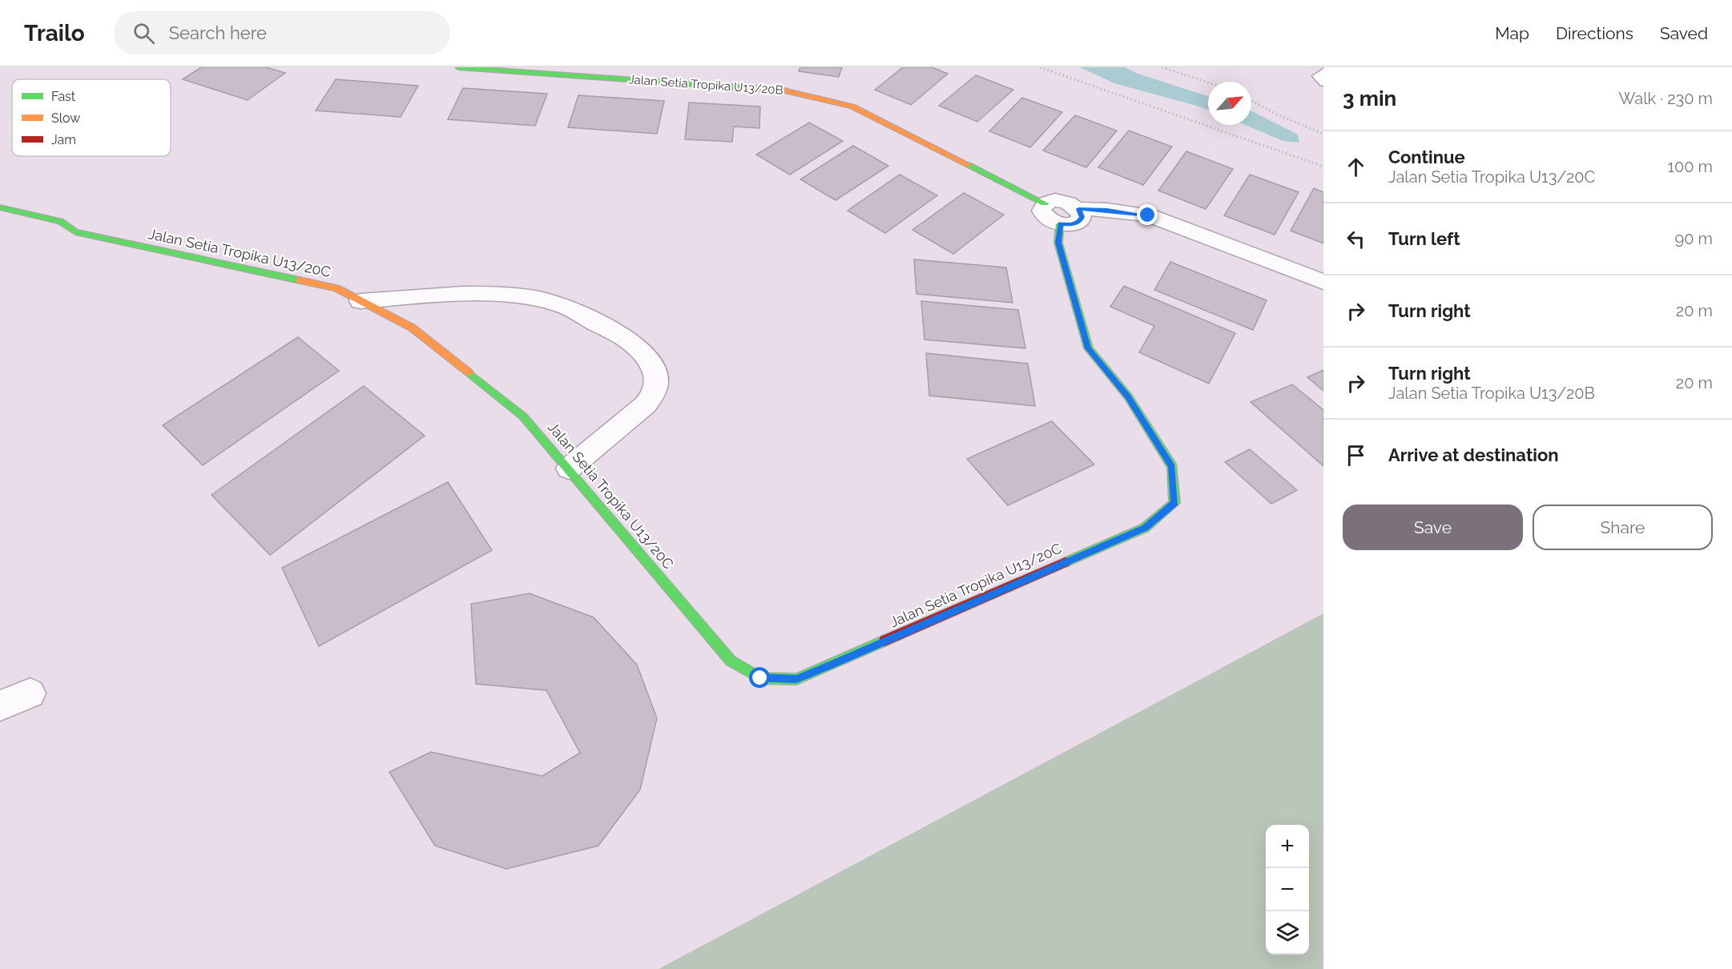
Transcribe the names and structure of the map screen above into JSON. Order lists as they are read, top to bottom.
{
  "streets": {
    "street": ["Jalan Setia Tropika U13/20B", "Jalan Setia Tropika U13/20C"]
  },
  "legend": ["Fast", "Slow", "Jam"],
  "north": "top right",
  "page": {
    "header": "Trailo",
    "search": "Search here",
    "nav": ["Map", "Directions", "Saved"],
    "heading": ["3 min", "Walk · 230 m"],
    "list": [
      ["Continue", "Jalan Setia Tropika U13/20C", "100 m"],
      ["Turn left", "90 m"],
      ["Turn right", "20 m"],
      ["Turn right", "Jalan Setia Tropika U13/20B", "20 m"],
      "Arrive at destination"
    ],
    "buttons": ["Save", "Share"],
    "map_buttons": ["+", "−"]
  }
}
